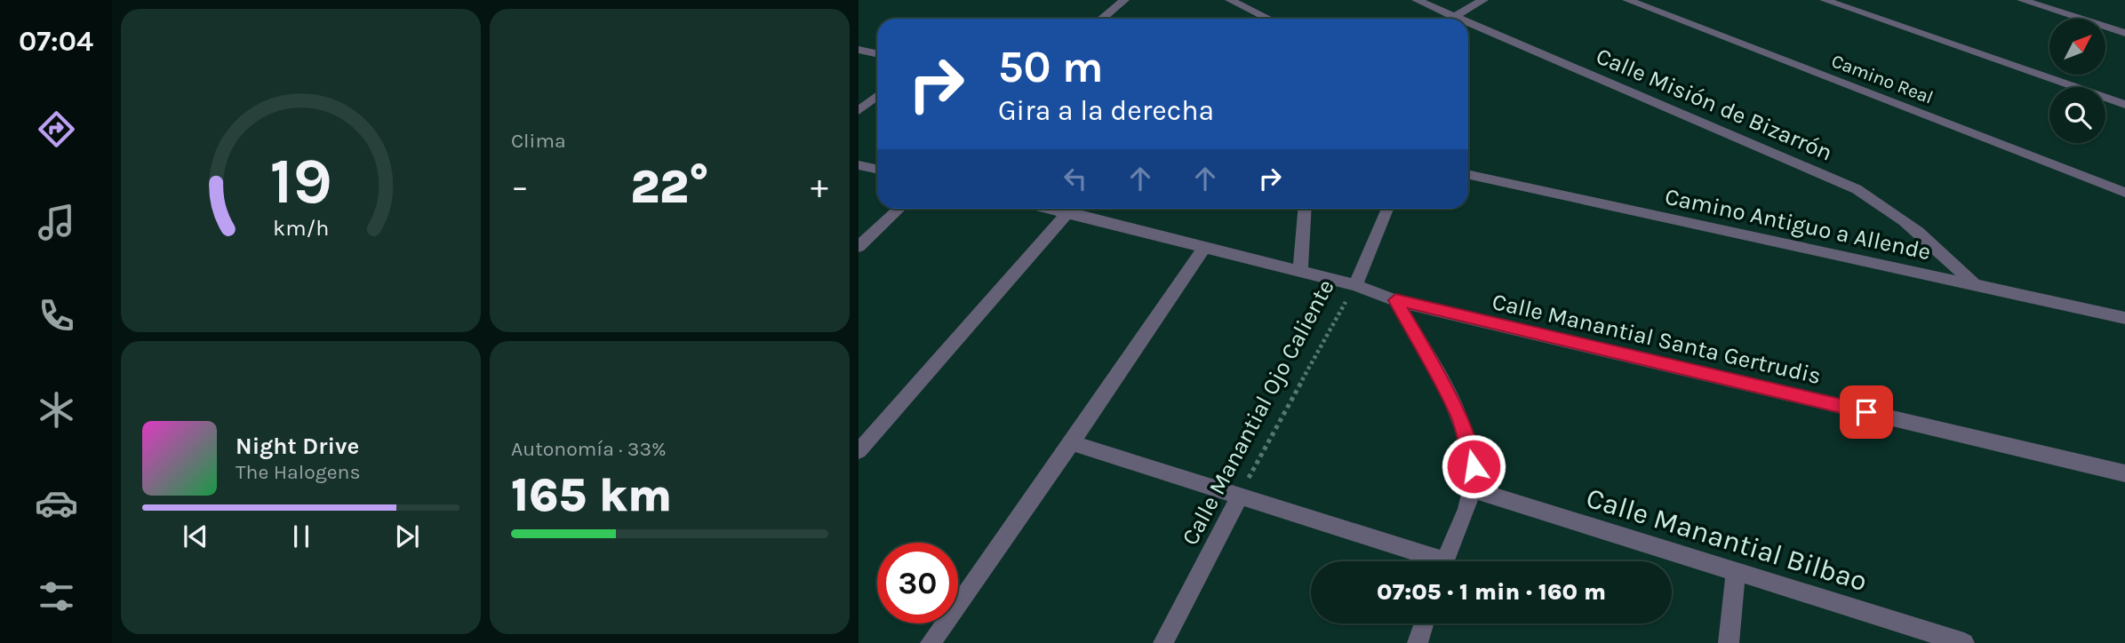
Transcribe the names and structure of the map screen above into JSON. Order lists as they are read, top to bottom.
{
  "streets": {
    "street": [
      "Camino Real",
      "Calle Misión de Bizarrón",
      "Camino Antiguo a Allende",
      "Calle Manantial Santa Gertrudis",
      "Calle Manantial Ojo Caliente",
      "Calle Manantial Bilbao"
    ]
  },
  "crossings": [
    ["Calle Misión de Bizarrón", "Camino Antiguo a Allende"],
    ["Calle Manantial Santa Gertrudis", "Calle Manantial Ojo Caliente"]
  ],
  "north": "top right",
  "page": {
    "tabs": "07:04",
    "tile": [
      "Clima",
      ["Autonomía · 33%", "165 km"]
    ],
    "turn": ["50 m", "Gira a la derecha"],
    "heat": ["−", "22°", "+"],
    "song": ["Night Drive", "The Halogens"],
    "limit": "30",
    "trip": "07:05 · 1 min · 160 m",
    "gauge": ["19", "km/h"]
  }
}
